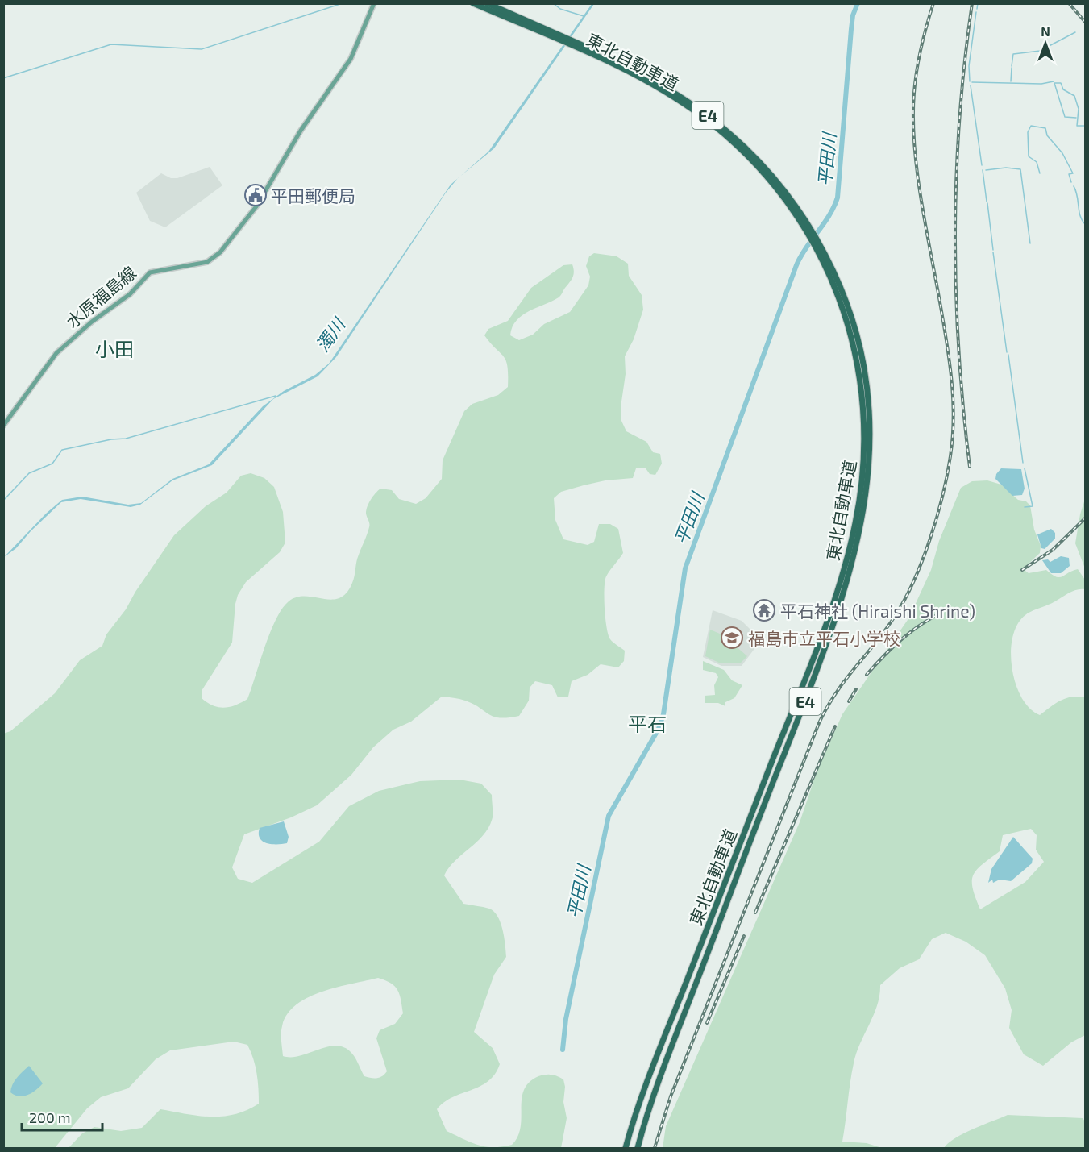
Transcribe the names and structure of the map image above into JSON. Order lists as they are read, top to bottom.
{
  "streets": {
    "highway": ["東北自動車道", "E4"],
    "main road": ["水原福島線"]
  },
  "districts": ["小田", "平石"],
  "water": ["平田川", "濁川"],
  "places": {
    "public building": ["平田郵便局"],
    "temple": ["平石神社 (Hiraishi Shrine)"],
    "school or university": ["福島市立平石小学校"]
  },
  "scale_bar": "200 m",
  "north": "top"
}
